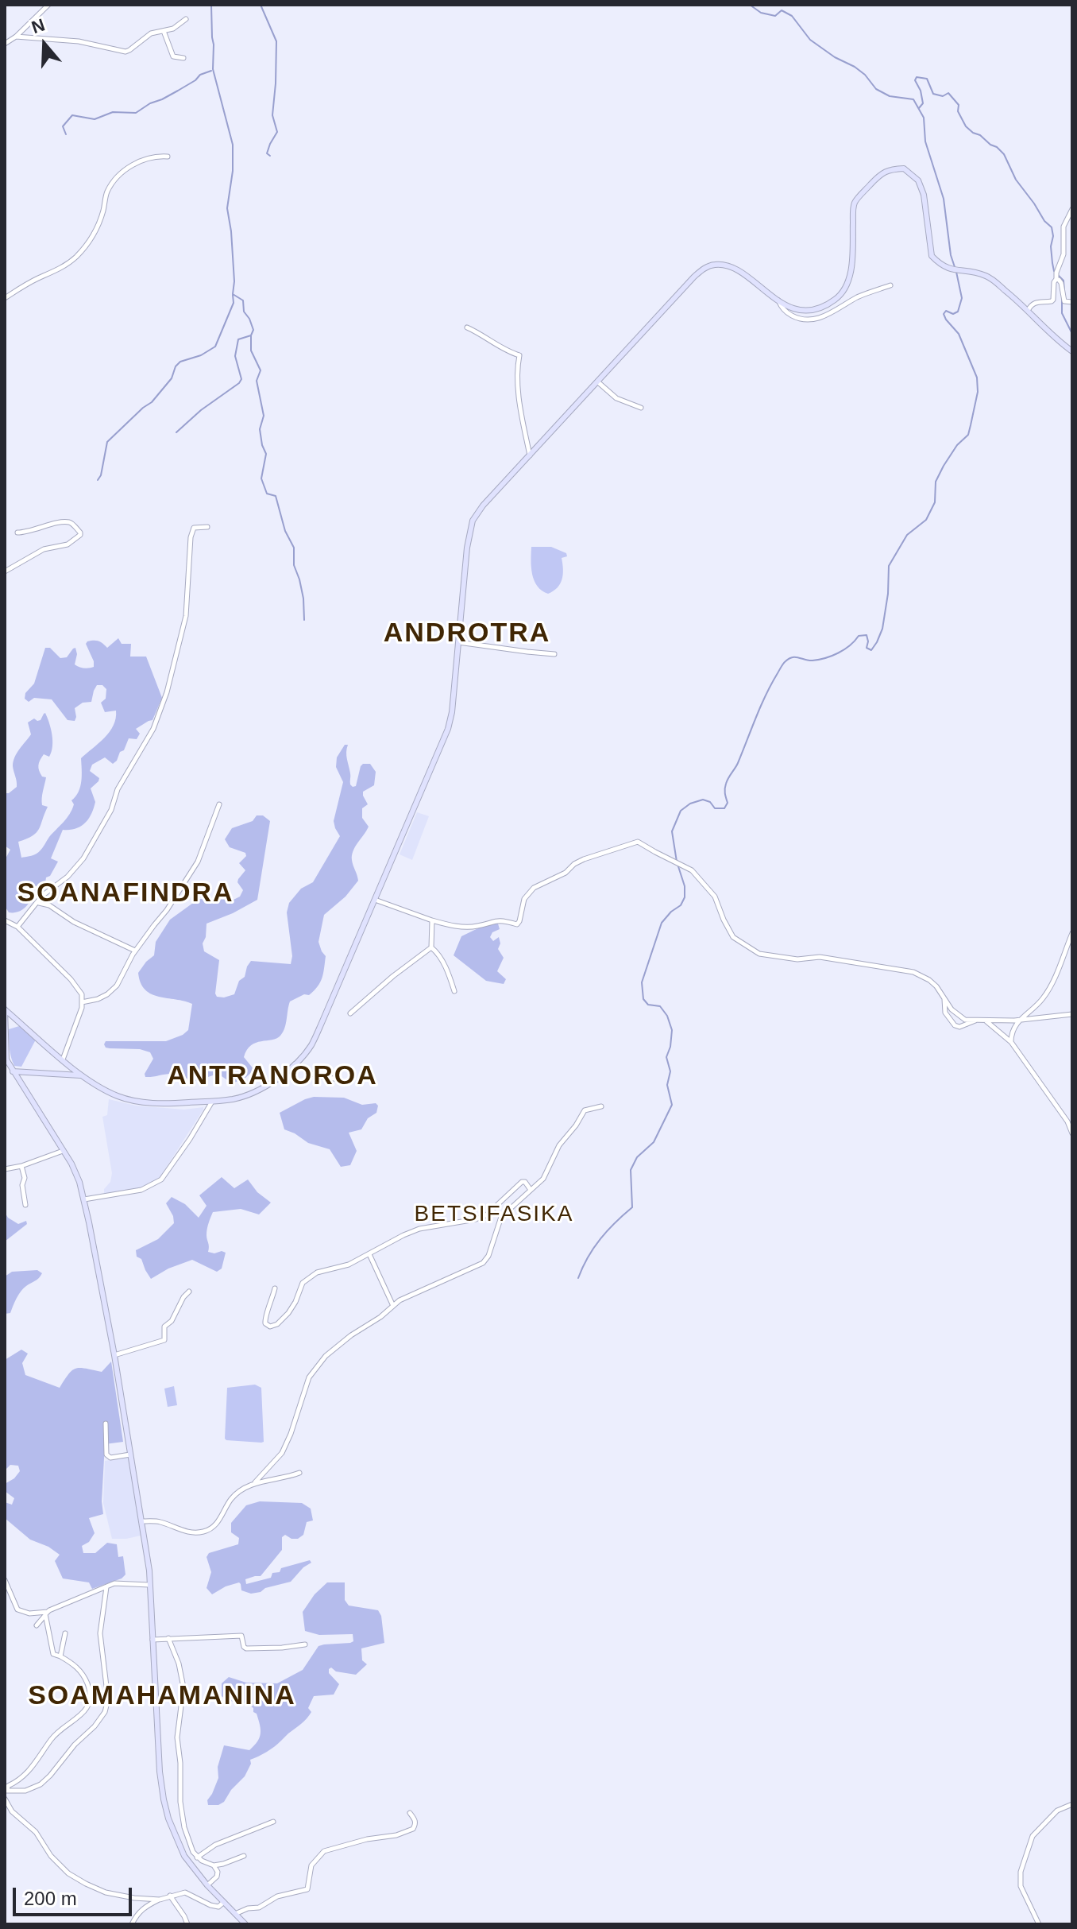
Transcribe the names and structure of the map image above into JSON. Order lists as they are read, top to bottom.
{
  "districts": [
    "ANDROTRA",
    "SOANAFINDRA",
    "ANTRANOROA",
    "BETSIFASIKA",
    "SOAMAHAMANINA"
  ],
  "scale_bar": "200 m",
  "north": "top"
}
